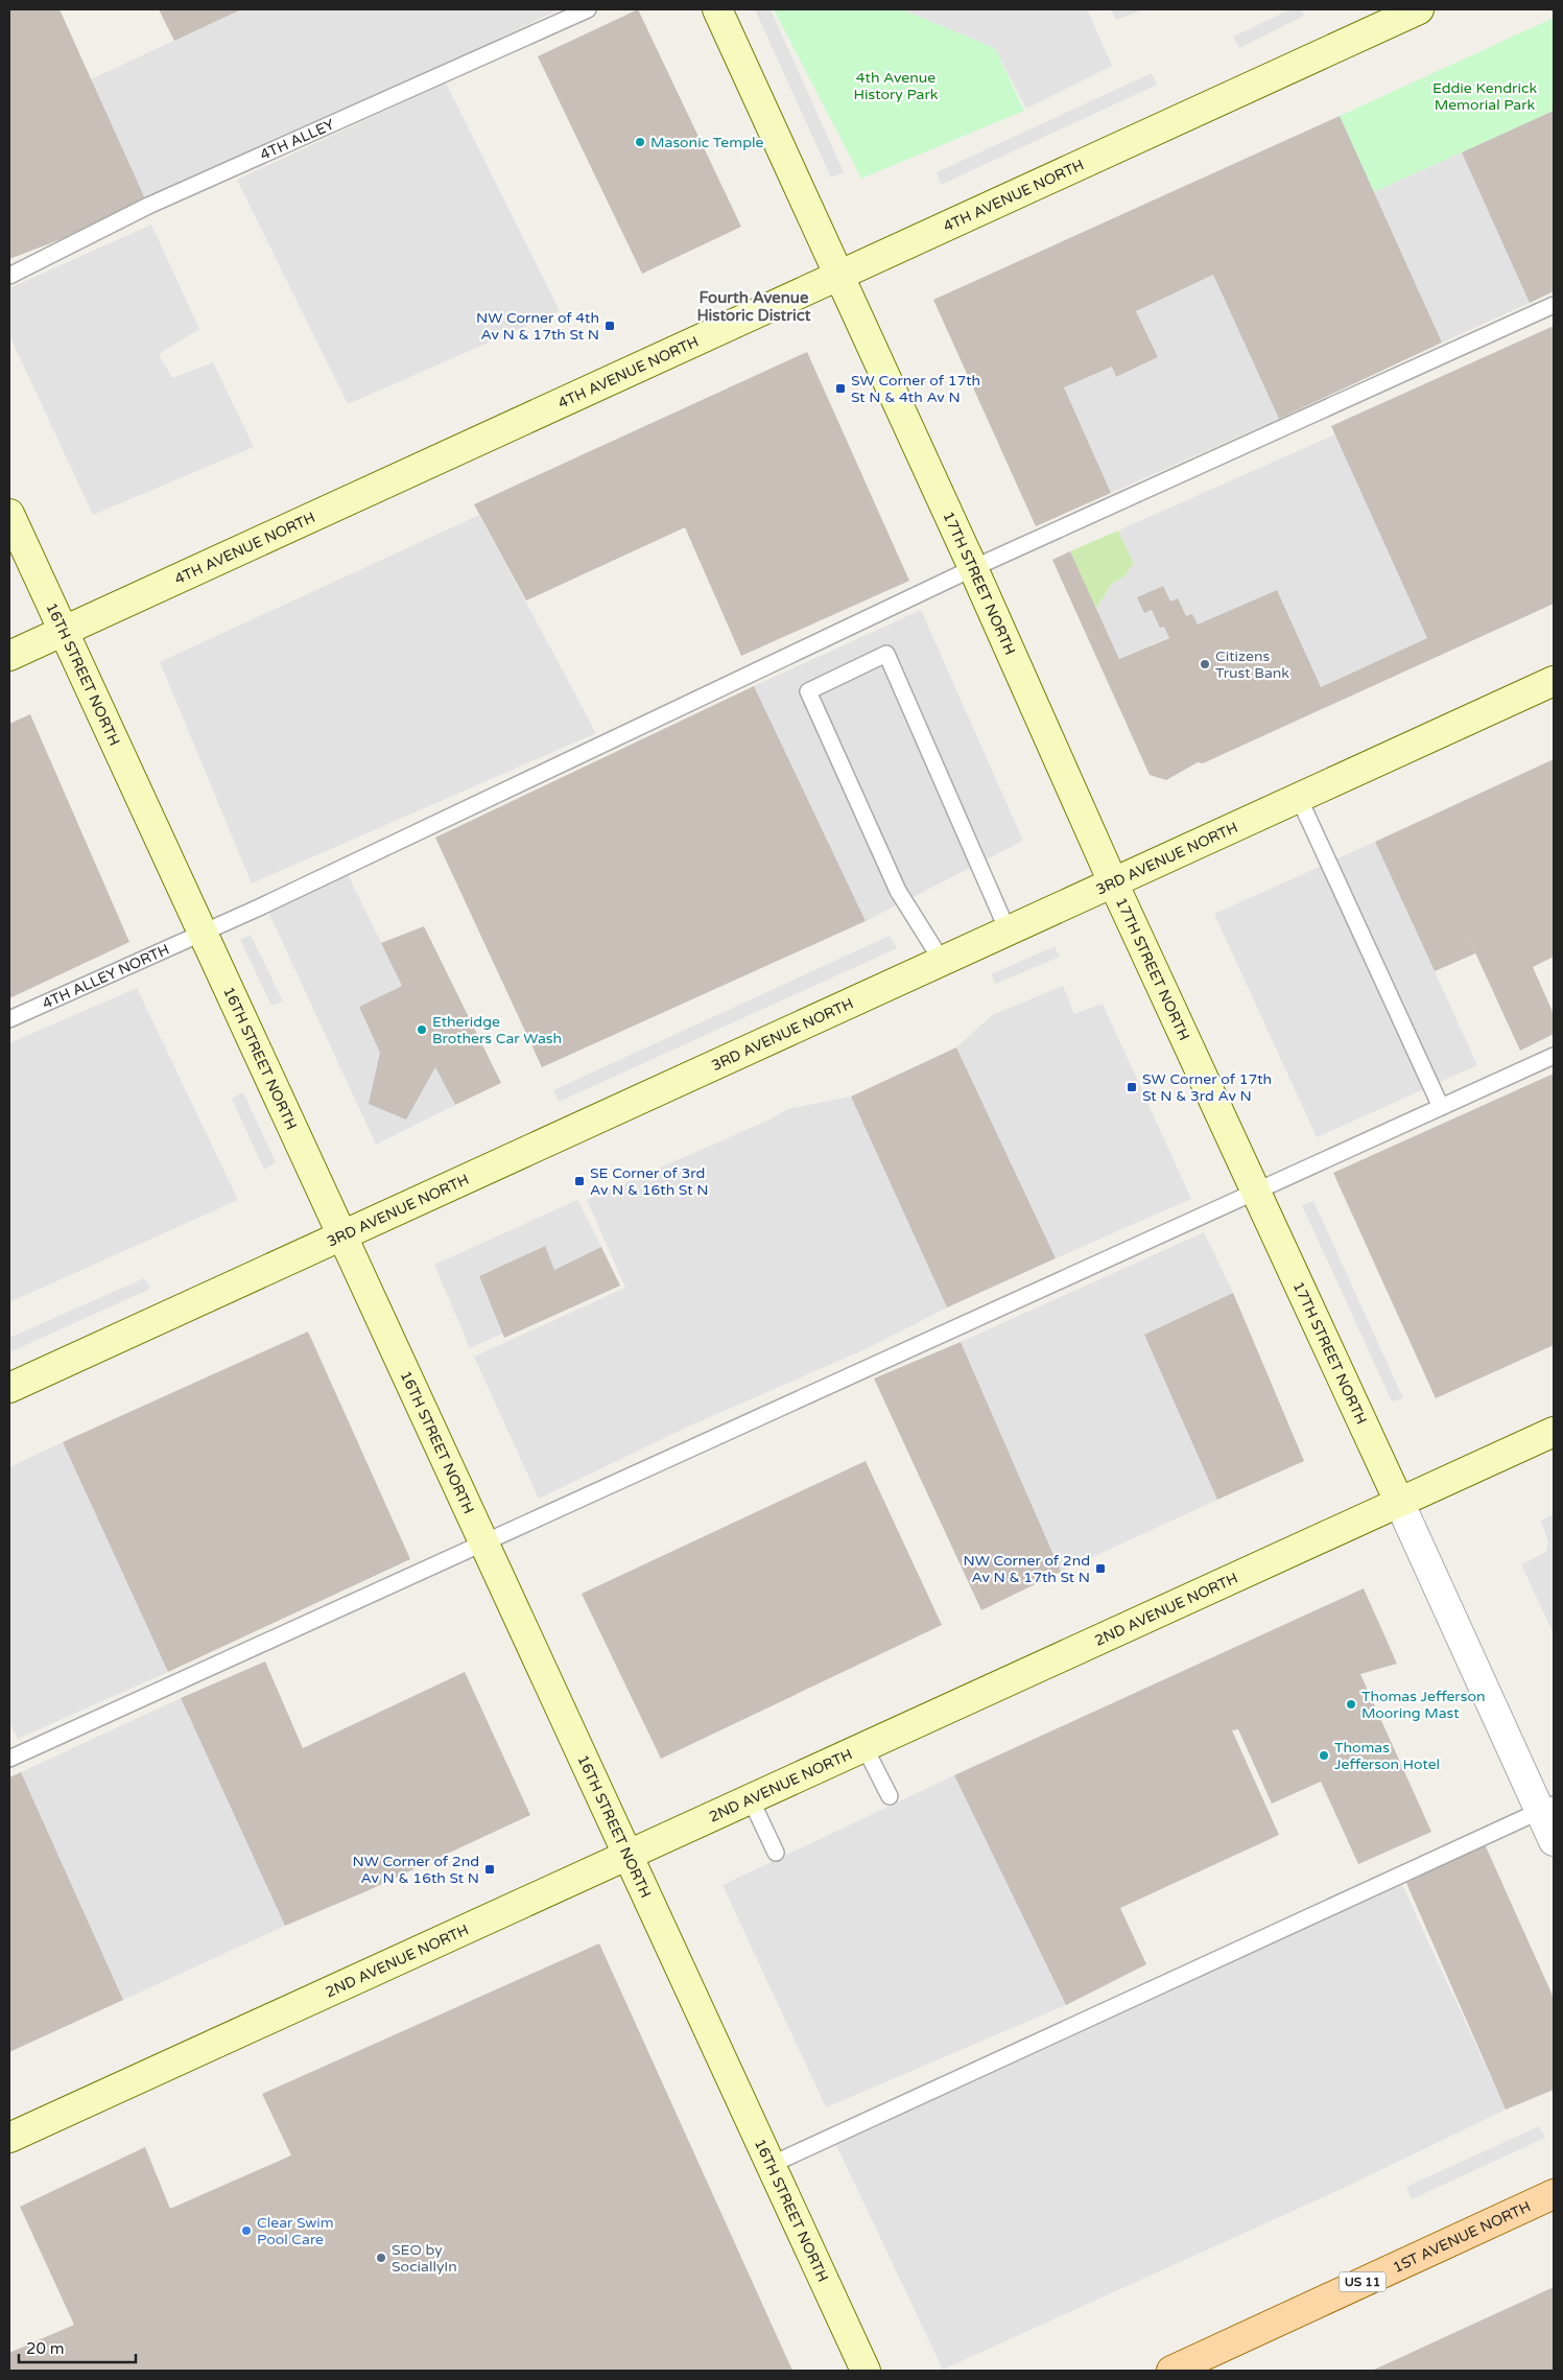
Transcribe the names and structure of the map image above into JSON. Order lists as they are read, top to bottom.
{
  "streets": {
    "main road": ["1ST AVENUE NORTH", "US 11"],
    "street": [
      "4TH AVENUE NORTH",
      "17TH STREET NORTH",
      "16TH STREET NORTH",
      "3RD AVENUE NORTH",
      "2ND AVENUE NORTH"
    ],
    "lane": ["4TH ALLEY", "4TH ALLEY NORTH"]
  },
  "crossings": [
    ["4TH AVENUE NORTH", "17TH STREET NORTH"],
    ["4TH AVENUE NORTH", "16TH STREET NORTH"],
    ["17TH STREET NORTH", "3RD AVENUE NORTH"],
    ["17TH STREET NORTH", "4TH ALLEY NORTH"],
    ["17TH STREET NORTH", "2ND AVENUE NORTH"],
    ["16TH STREET NORTH", "3RD AVENUE NORTH"],
    ["16TH STREET NORTH", "4TH ALLEY NORTH"],
    ["16TH STREET NORTH", "2ND AVENUE NORTH"]
  ],
  "districts": ["Fourth Avenue Historic District"],
  "parks": ["4th Avenue History Park", "Eddie Kendrick Memorial Park"],
  "places": {
    "other": [
      "Masonic Temple",
      "Citizens Trust Bank",
      "Etheridge Brothers Car Wash",
      "Thomas Jefferson Mooring Mast",
      "Thomas Jefferson Hotel",
      "Clear Swim Pool Care",
      "SEO by SociallyIn"
    ],
    "transit": [
      "NW Corner of 4th Av N & 17th St N",
      "SW Corner of 17th St N & 4th Av N",
      "SW Corner of 17th St N & 3rd Av N",
      "SE Corner of 3rd Av N & 16th St N",
      "NW Corner of 2nd Av N & 17th St N",
      "NW Corner of 2nd Av N & 16th St N"
    ]
  },
  "scale_bar": "20 m"
}
